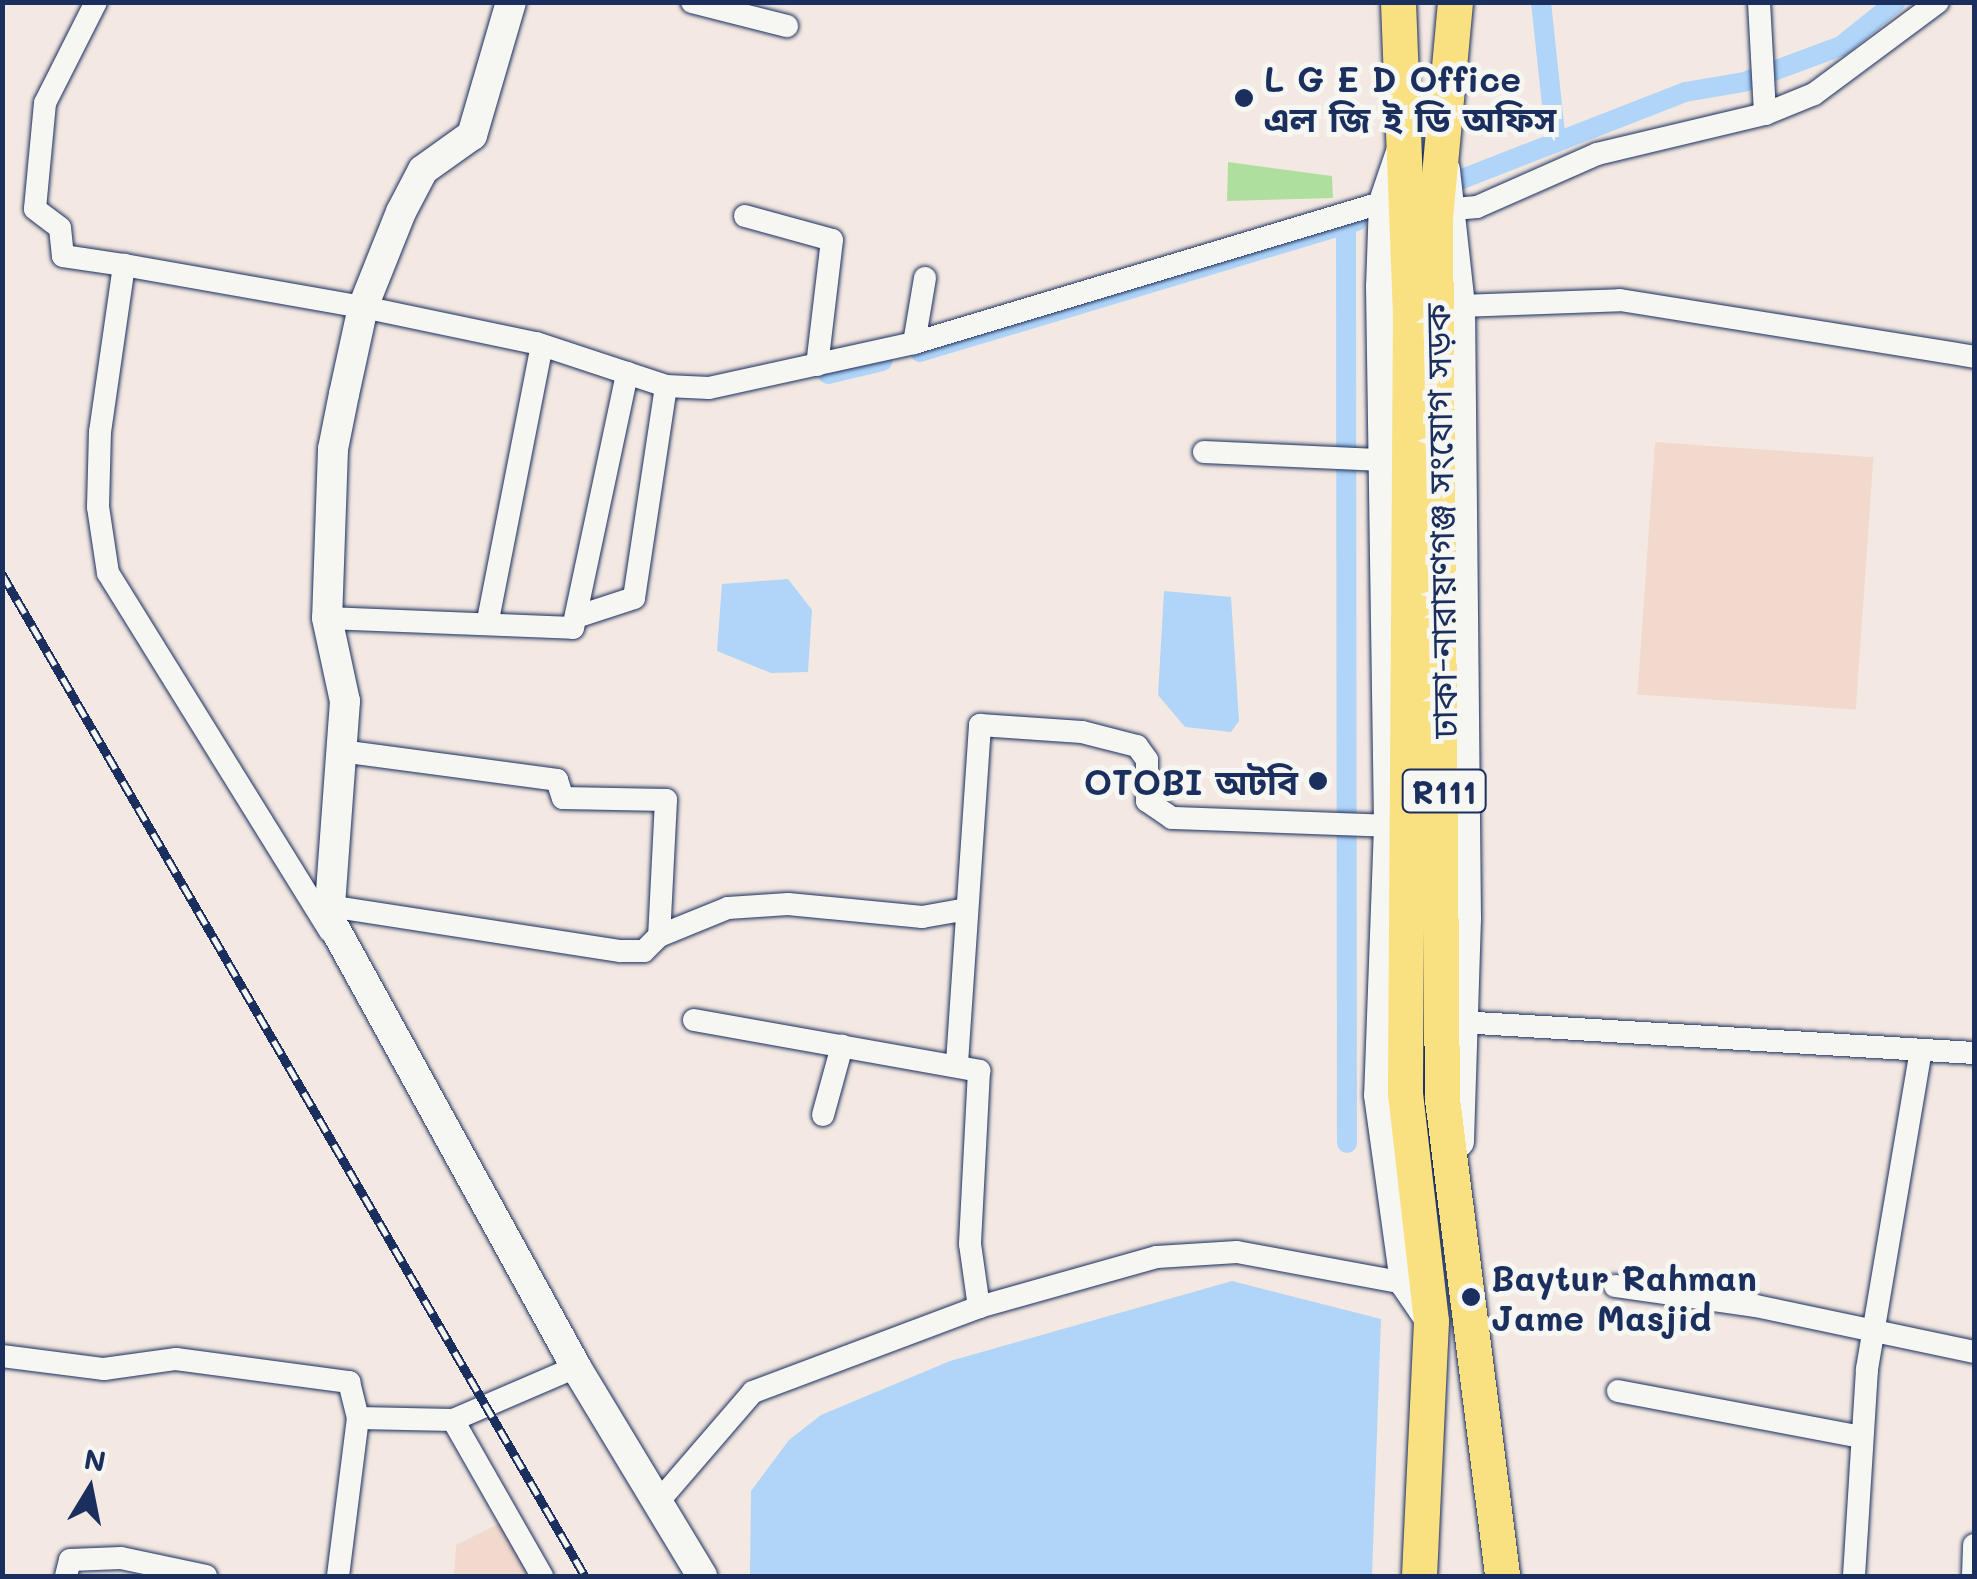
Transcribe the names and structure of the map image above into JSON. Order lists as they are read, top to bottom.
{
  "streets": {
    "main road": ["ঢাকা-নারায়ণগঞ্জ সংযোগ সড়ক", "R111"]
  },
  "places": ["L G E D Office এল জি ই ডি অফিস", "OTOBI অটবি", "Baytur Rahman Jame Masjid"],
  "north": "top"
}
